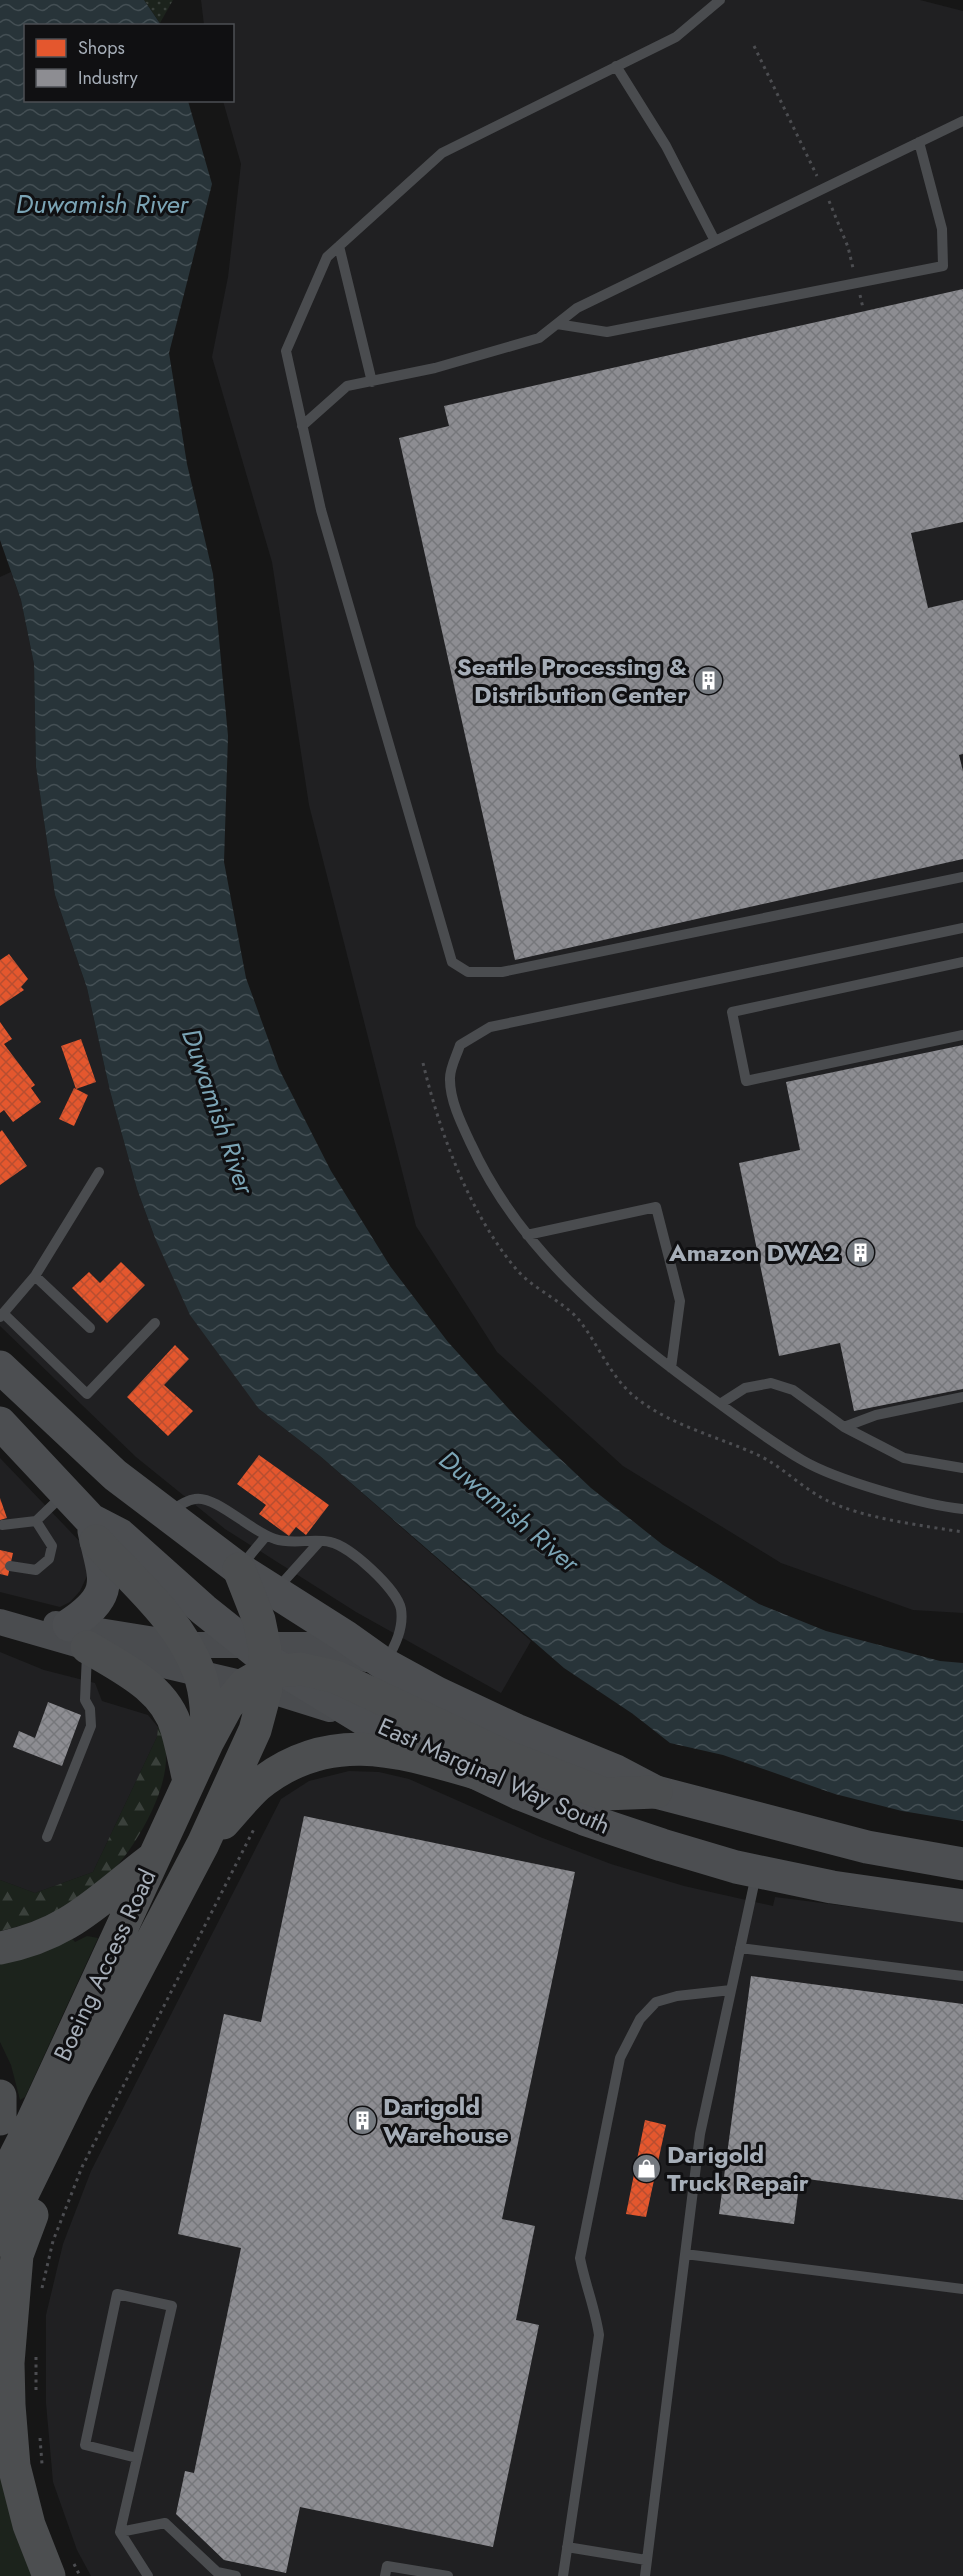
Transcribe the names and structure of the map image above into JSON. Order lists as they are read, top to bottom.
{
  "streets": {
    "highway": ["Boeing Access Road"],
    "main road": ["East Marginal Way South"]
  },
  "crossings": [
    ["East Marginal Way South", "Boeing Access Road"]
  ],
  "water": ["Duwamish River"],
  "places": {
    "building": ["Seattle Processing & Distribution Center", "Amazon DWA2", "Darigold Warehouse"],
    "shop": ["Darigold Truck Repair"]
  },
  "legend": ["Shops", "Industry"]
}
